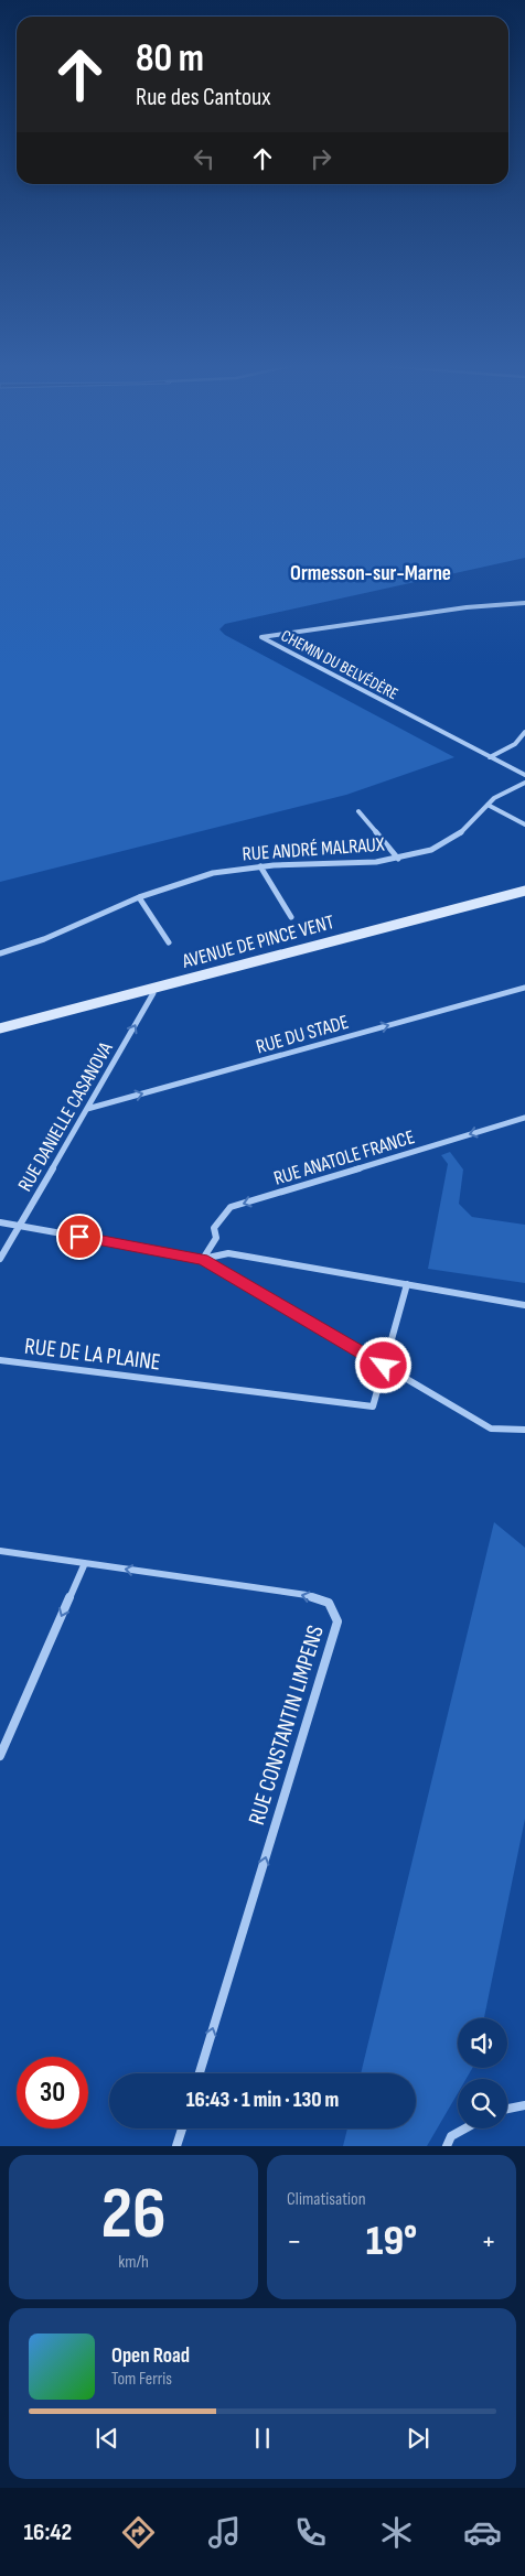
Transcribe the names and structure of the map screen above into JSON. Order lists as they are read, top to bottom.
{
  "streets": {
    "main road": ["AVENUE DE PINCE VENT"],
    "street": [
      "CHEMIN DU BELVÉDÈRE",
      "RUE ANDRÉ MALRAUX",
      "RUE DU STADE",
      "RUE DANIELLE CASANOVA",
      "RUE ANATOLE FRANCE",
      "RUE DE LA PLAINE",
      "RUE CONSTANTIN LIMPENS"
    ]
  },
  "crossings": [
    ["AVENUE DE PINCE VENT", "RUE DANIELLE CASANOVA"],
    ["RUE DU STADE", "RUE DANIELLE CASANOVA"]
  ],
  "one_way": ["RUE DU STADE", "RUE DANIELLE CASANOVA", "RUE ANATOLE FRANCE"],
  "districts": ["Ormesson-sur-Marne"],
  "page": {
    "turn": ["80 m", "Rue des Cantoux"],
    "limit": "30",
    "trip": "16:43 · 1 min · 130 m",
    "tile": [
      ["26", "km/h"],
      "Climatisation"
    ],
    "heat": ["−", "19°", "+"],
    "song": ["Open Road", "Tom Ferris"],
    "tabs": "16:42"
  }
}
